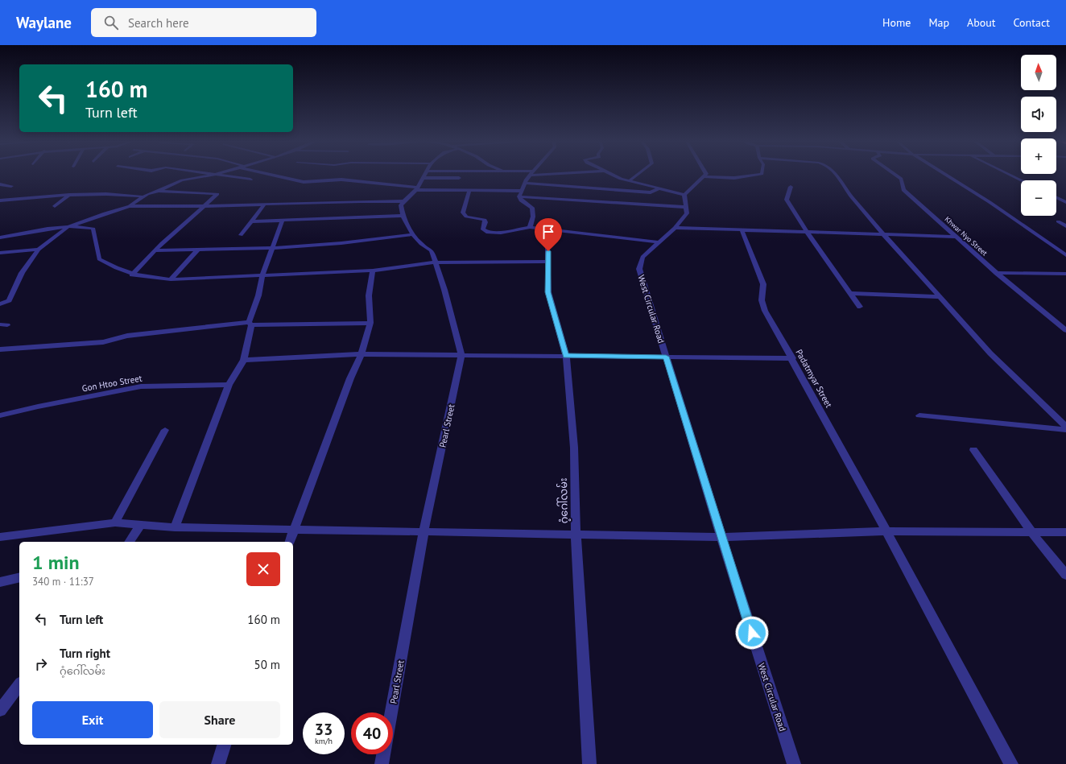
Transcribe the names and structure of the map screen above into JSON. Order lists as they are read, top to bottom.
{
  "streets": {
    "street": [
      "Khwar Nyo Street",
      "West Circular Road",
      "Padatmyar Street",
      "Gon Htoo Street",
      "Pearl Street",
      "ဂံ့ဂေါ်လမ်း"
    ]
  },
  "north": "top",
  "page": {
    "header": "Waylane",
    "search": "Search here",
    "nav": [
      "Home",
      "Map",
      "About",
      "Contact"
    ],
    "map_buttons": ["+", "−"],
    "turn": ["160 m", "Turn left"],
    "heading": ["1 min", "340 m · 11:37"],
    "list": [
      {
        "name": "Turn left",
        "value": "160 m"
      },
      {
        "name": "Turn right",
        "note": "ဂံ့ဂေါ်လမ်း",
        "value": "50 m"
      }
    ],
    "buttons": ["Exit", "Share"],
    "speed": "33 km/h",
    "limit": "40"
  }
}
